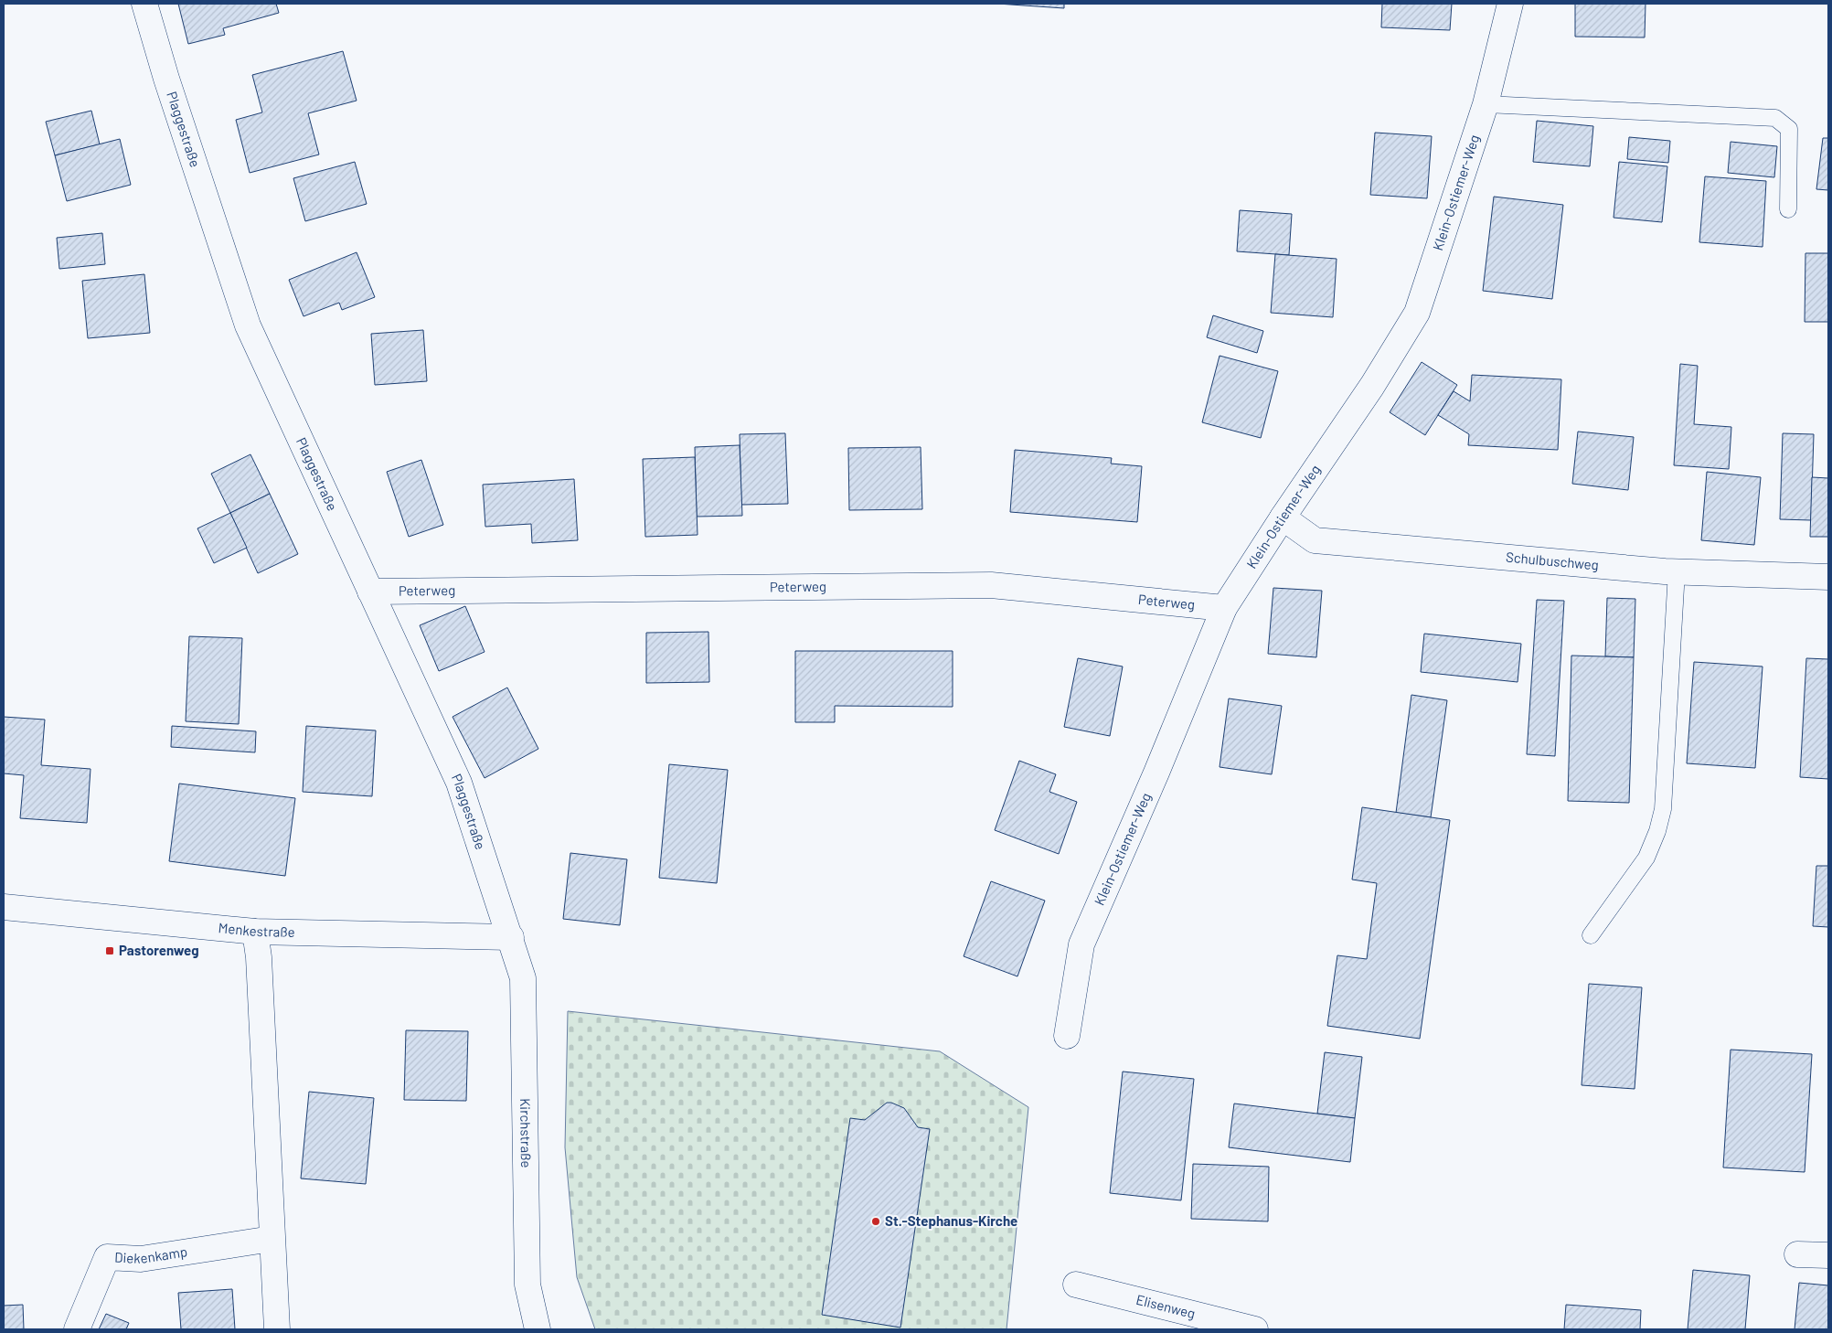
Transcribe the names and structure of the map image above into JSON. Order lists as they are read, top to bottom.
{
  "streets": {
    "street": [
      "Plaggestraße",
      "Klein-Ostiemer-Weg",
      "Schulbuschweg",
      "Peterweg",
      "Menkestraße",
      "Kirchstraße",
      "Diekenkamp",
      "Elisenweg"
    ]
  },
  "crossings": [
    ["Plaggestraße", "Peterweg"],
    ["Plaggestraße", "Menkestraße"],
    ["Plaggestraße", "Kirchstraße"],
    ["Klein-Ostiemer-Weg", "Schulbuschweg"],
    ["Klein-Ostiemer-Weg", "Peterweg"],
    ["Menkestraße", "Kirchstraße"]
  ],
  "places": {
    "transit": ["Pastorenweg"],
    "other": ["St.-Stephanus-Kirche"]
  }
}
